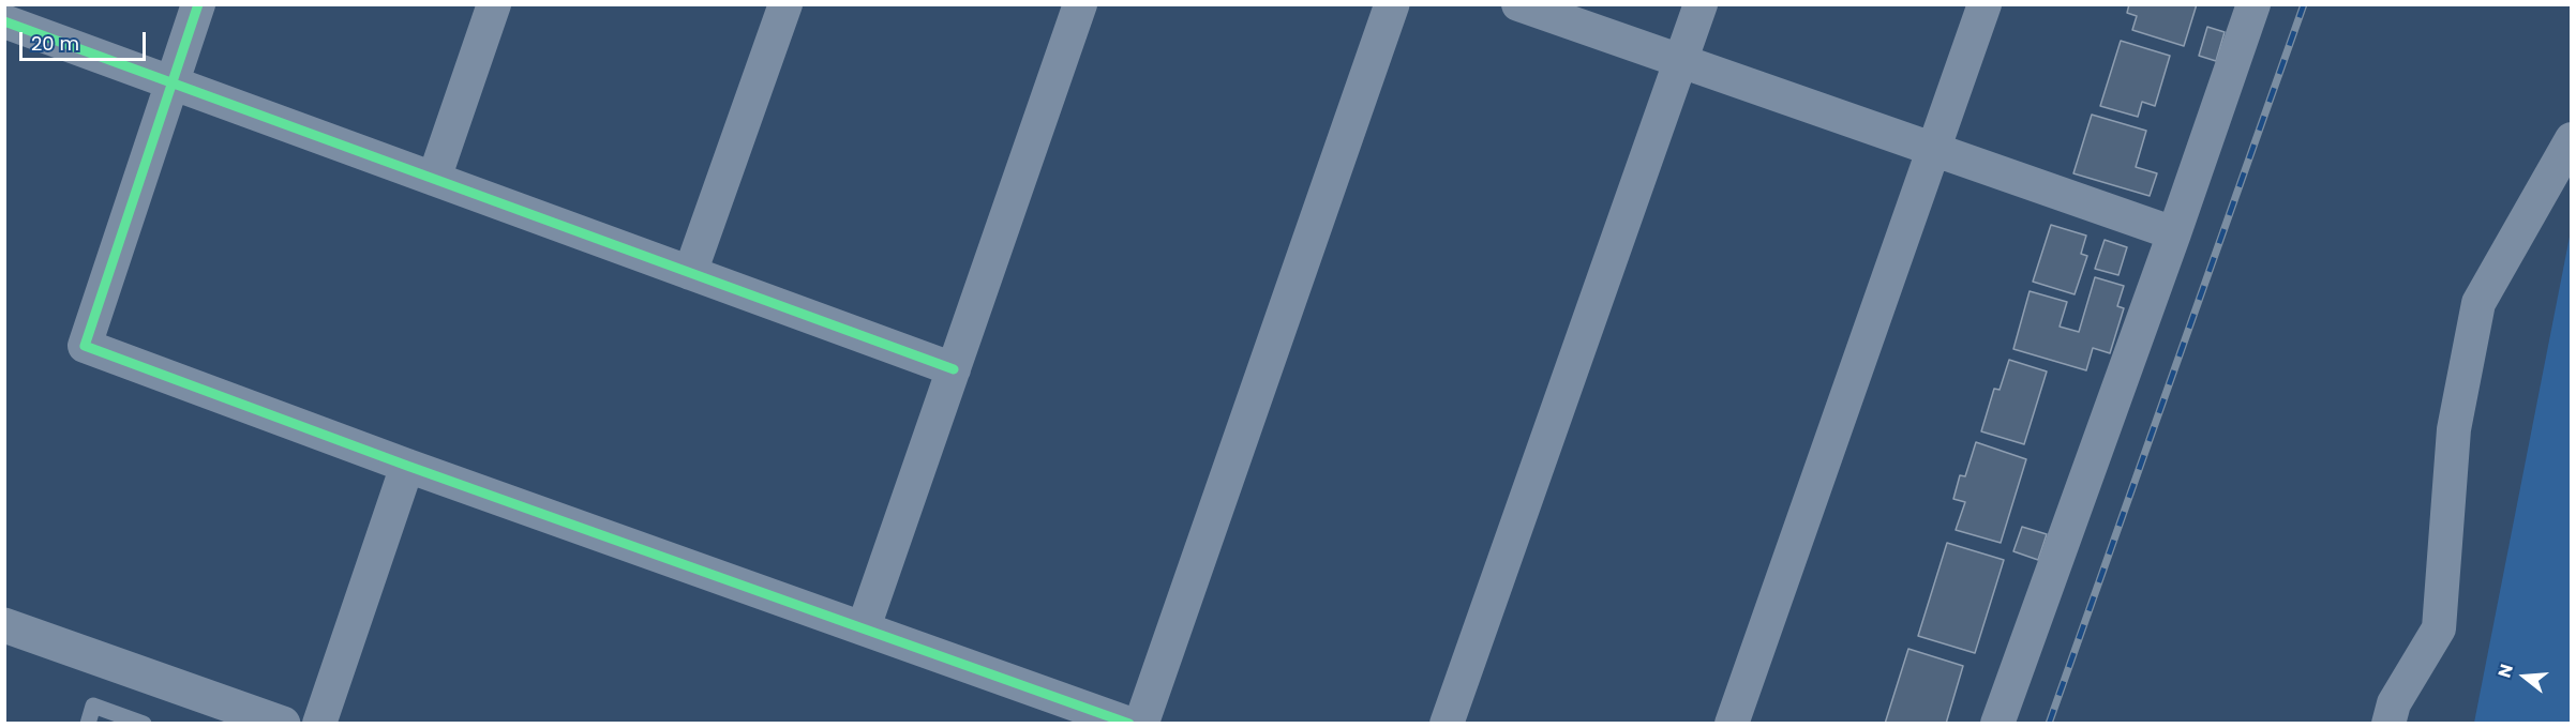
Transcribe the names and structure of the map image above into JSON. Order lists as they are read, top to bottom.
{
  "scale_bar": "20 m",
  "north": "left"
}
